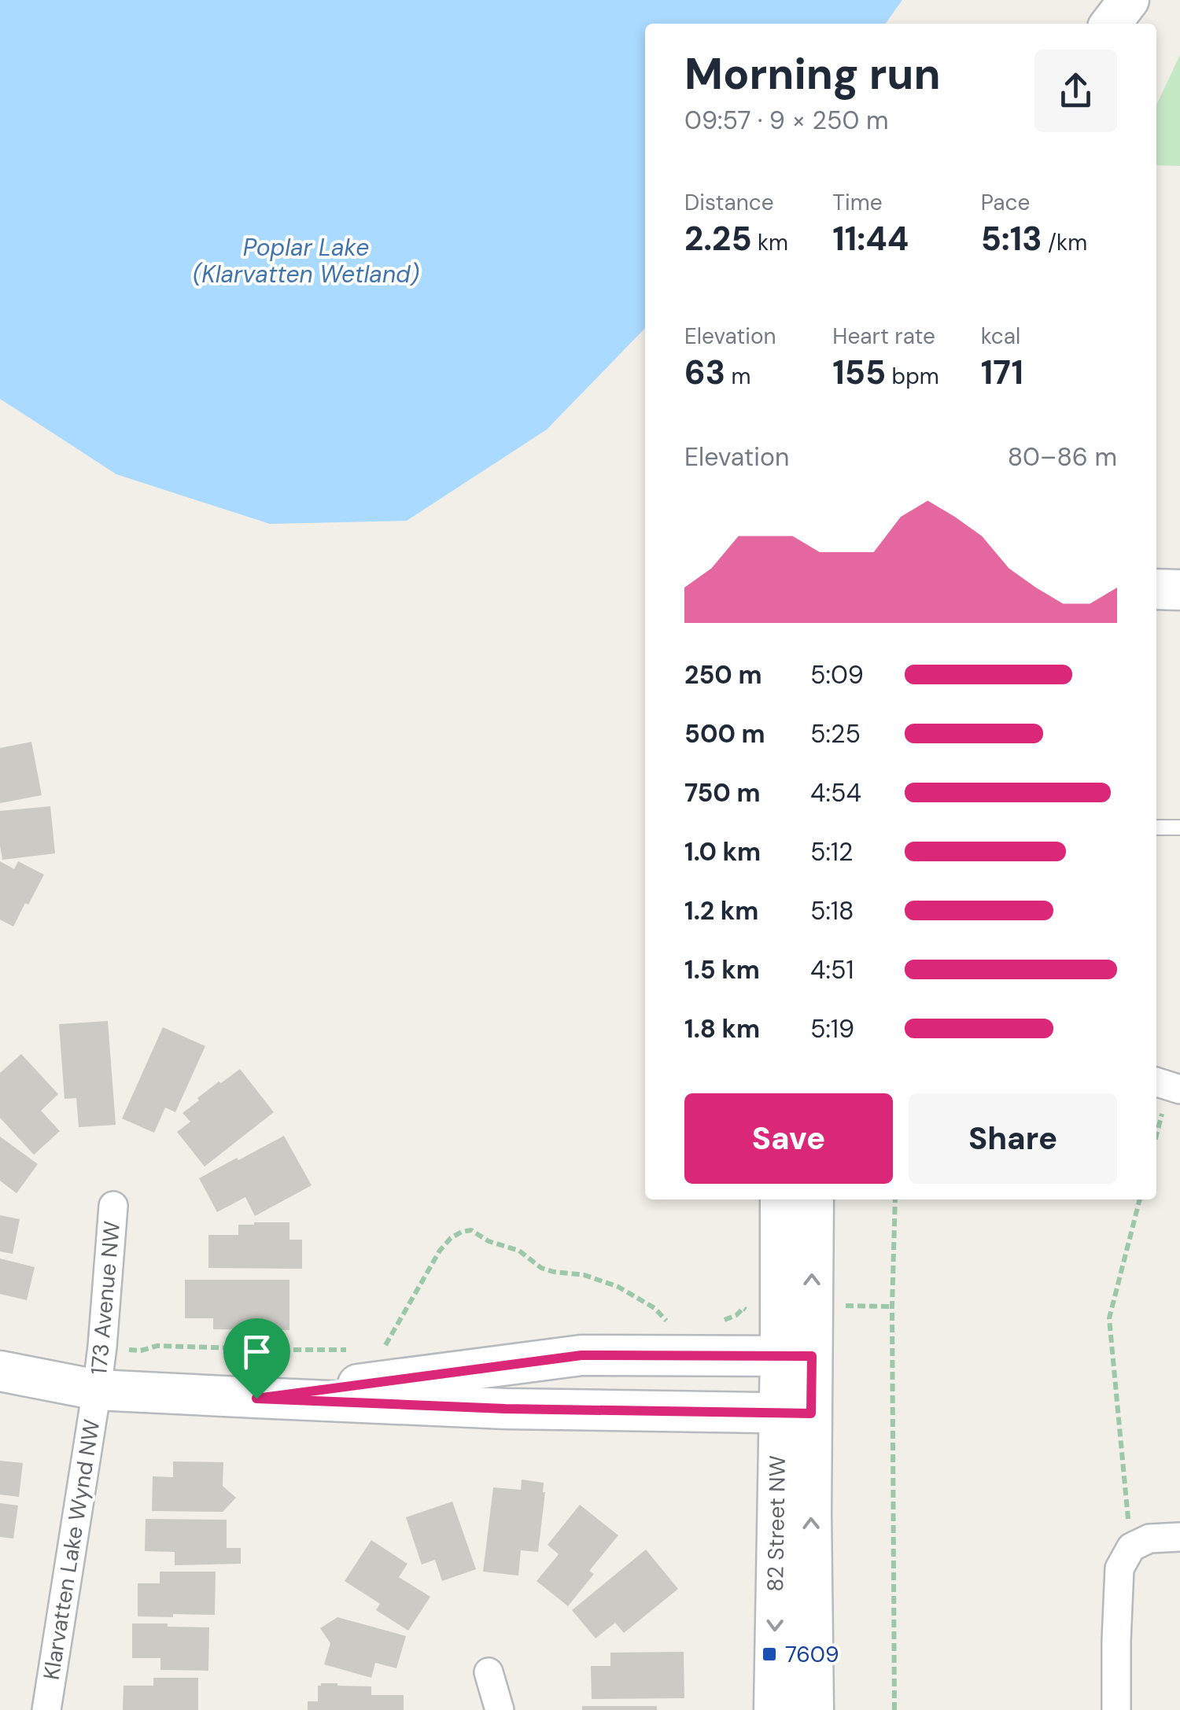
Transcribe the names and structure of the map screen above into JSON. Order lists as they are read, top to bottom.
{
  "streets": {
    "street": ["173 Avenue NW", "82 Street NW", "Klarvatten Lake Wynd NW"]
  },
  "crossings": [
    ["173 Avenue NW", "82 Street NW"],
    ["173 Avenue NW", "Klarvatten Lake Wynd NW"]
  ],
  "water": ["Poplar Lake (Klarvatten Wetland)"],
  "places": {
    "transit": ["7609"]
  },
  "page": {
    "heading": ["Morning run", "09:57 · 9 × 250 m"],
    "stats": [
      ["Distance", "2.25 km"],
      ["Time", "11:44"],
      ["Pace", "5:13 /km"],
      ["Elevation", "63 m"],
      ["Heart rate", "155 bpm"],
      ["kcal", "171"]
    ],
    "chart": ["Elevation", "80–86 m"],
    "list": [
      {
        "name": "250 m",
        "note": "5:09"
      },
      {
        "name": "500 m",
        "note": "5:25"
      },
      {
        "name": "750 m",
        "note": "4:54"
      },
      {
        "name": "1.0 km",
        "note": "5:12"
      },
      {
        "name": "1.2 km",
        "note": "5:18"
      },
      {
        "name": "1.5 km",
        "note": "4:51"
      },
      {
        "name": "1.8 km",
        "note": "5:19"
      }
    ],
    "buttons": ["Save", "Share"]
  }
}
